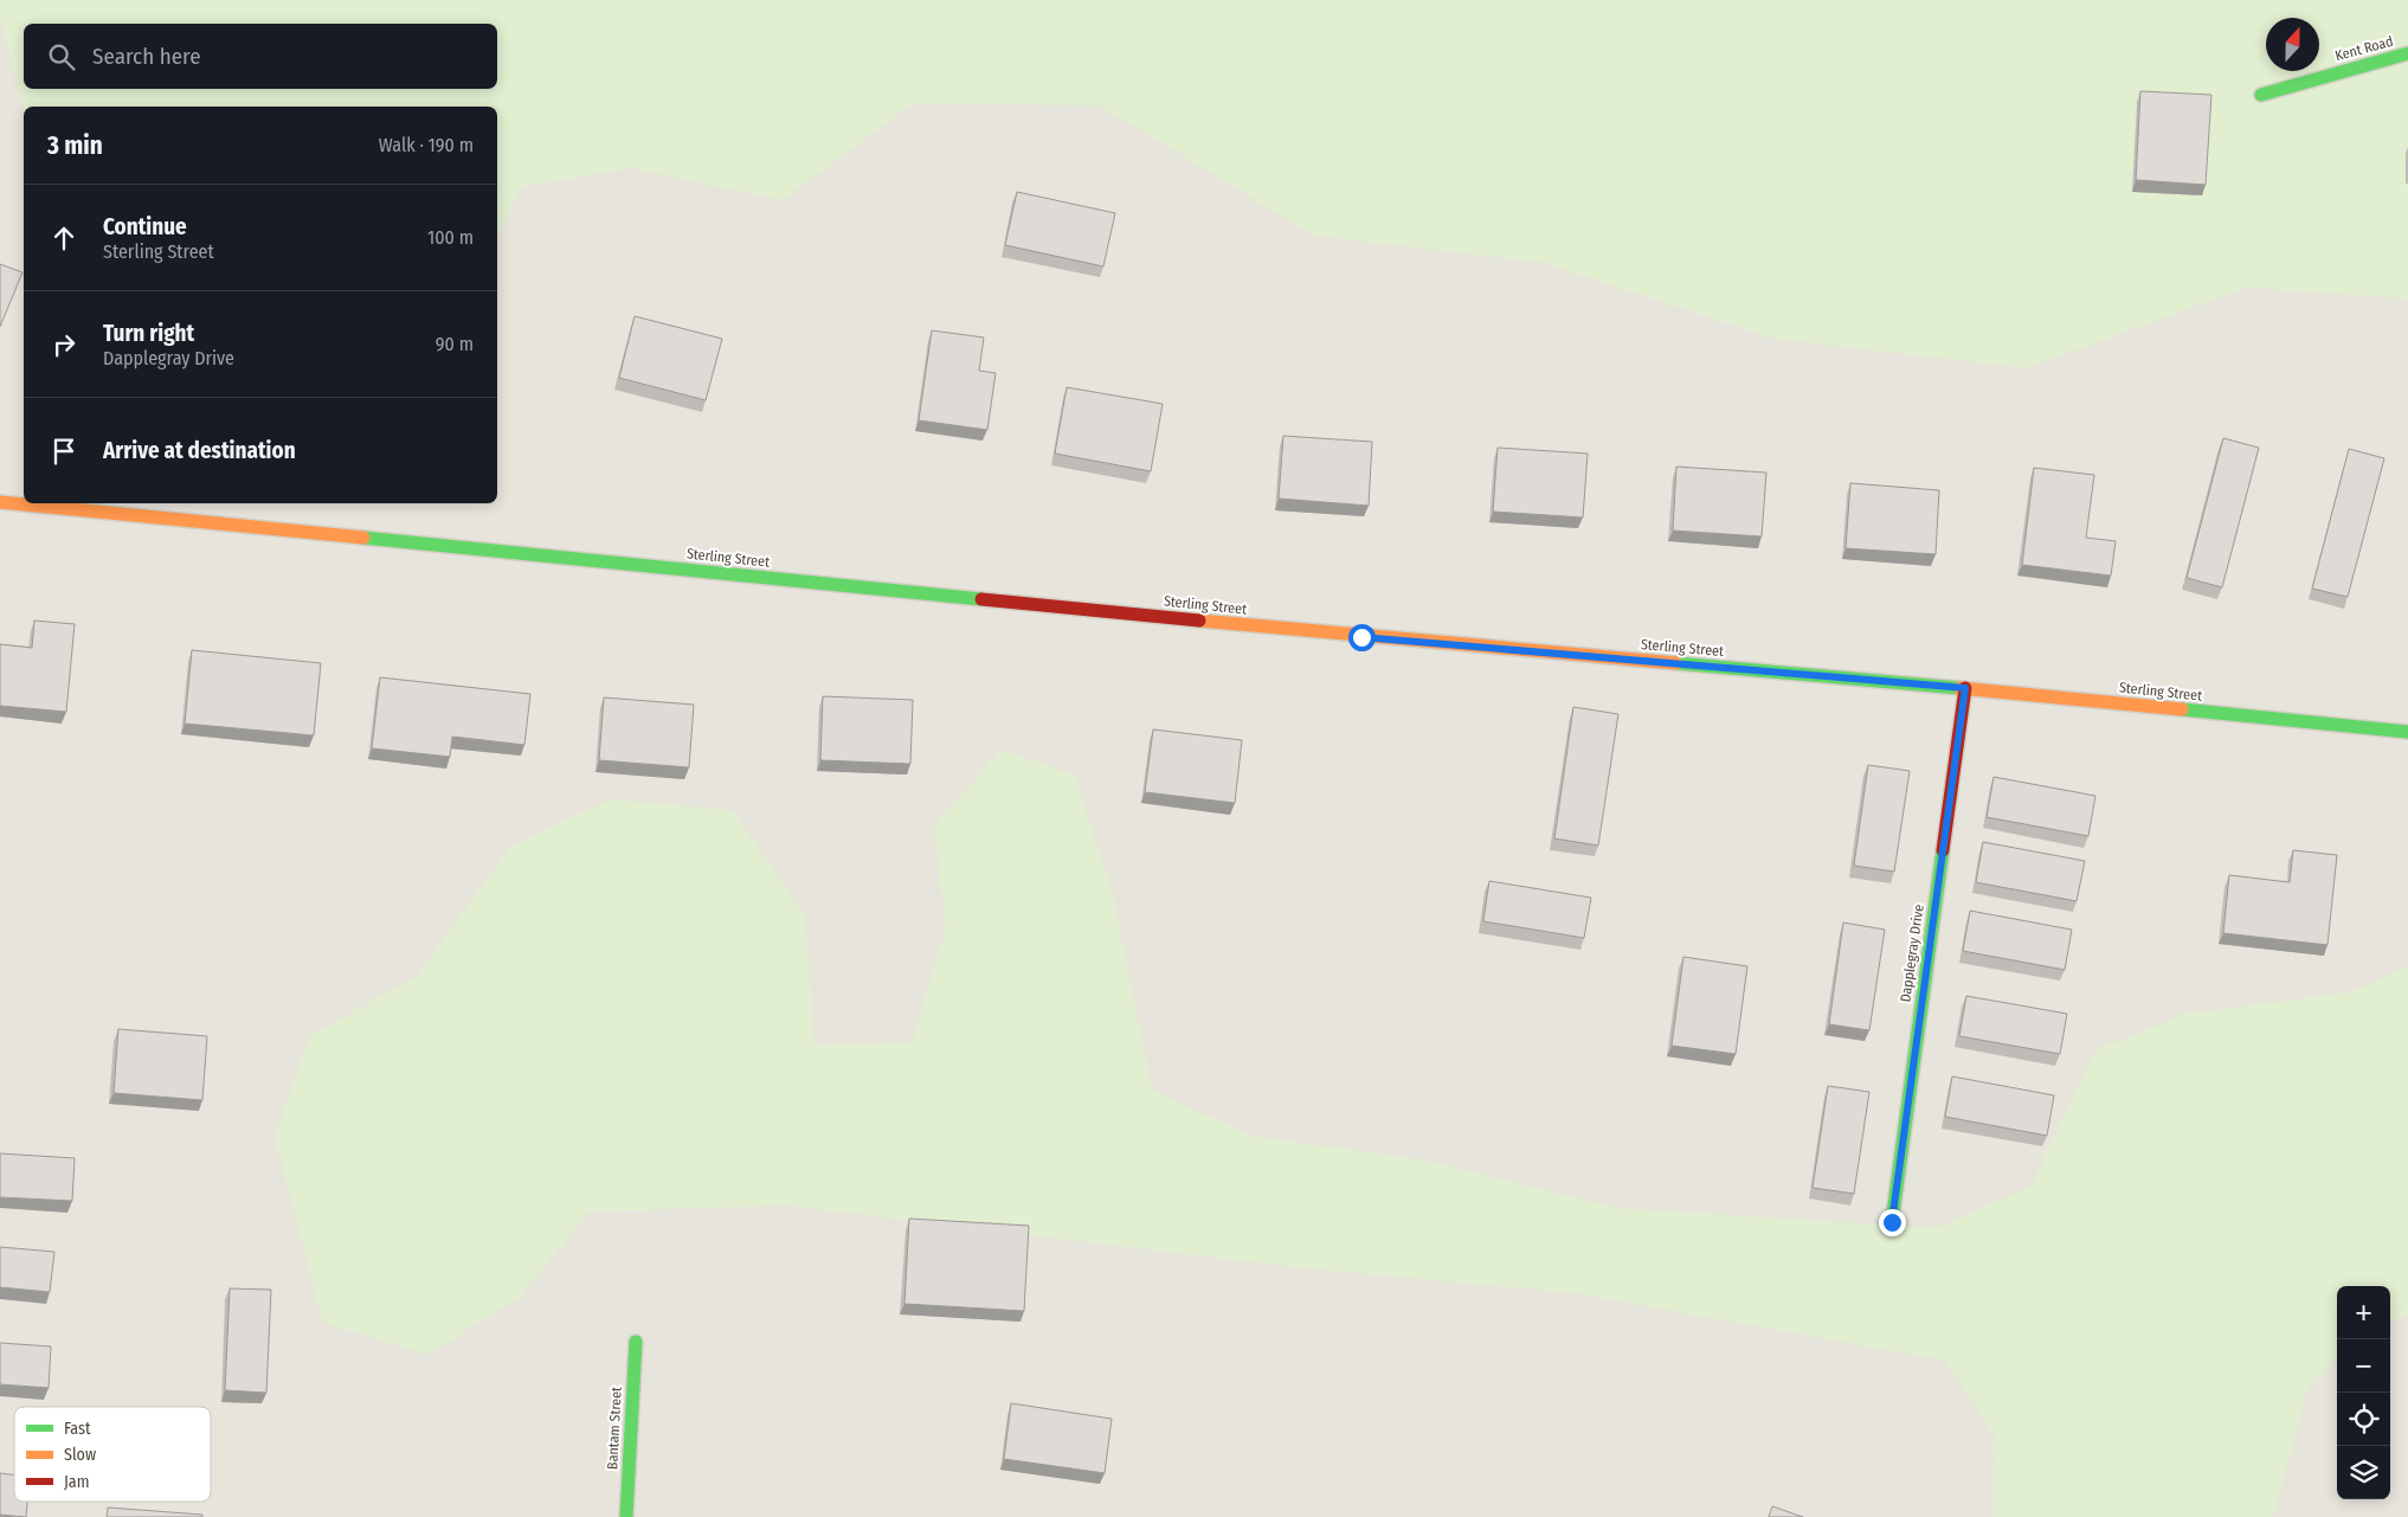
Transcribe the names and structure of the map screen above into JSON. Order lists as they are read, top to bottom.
{
  "streets": {
    "street": [
      "Kent Road",
      "Sterling Street",
      "Dapplegray Drive",
      "Bantam Street"
    ]
  },
  "crossings": [
    ["Sterling Street", "Dapplegray Drive"]
  ],
  "legend": ["Fast", "Slow", "Jam"],
  "north": "top",
  "page": {
    "search": "Search here",
    "heading": ["3 min", "Walk · 190 m"],
    "list": [
      ["Continue", "Sterling Street", "100 m"],
      ["Turn right", "Dapplegray Drive", "90 m"],
      "Arrive at destination"
    ],
    "map_buttons": ["+", "−"]
  }
}
